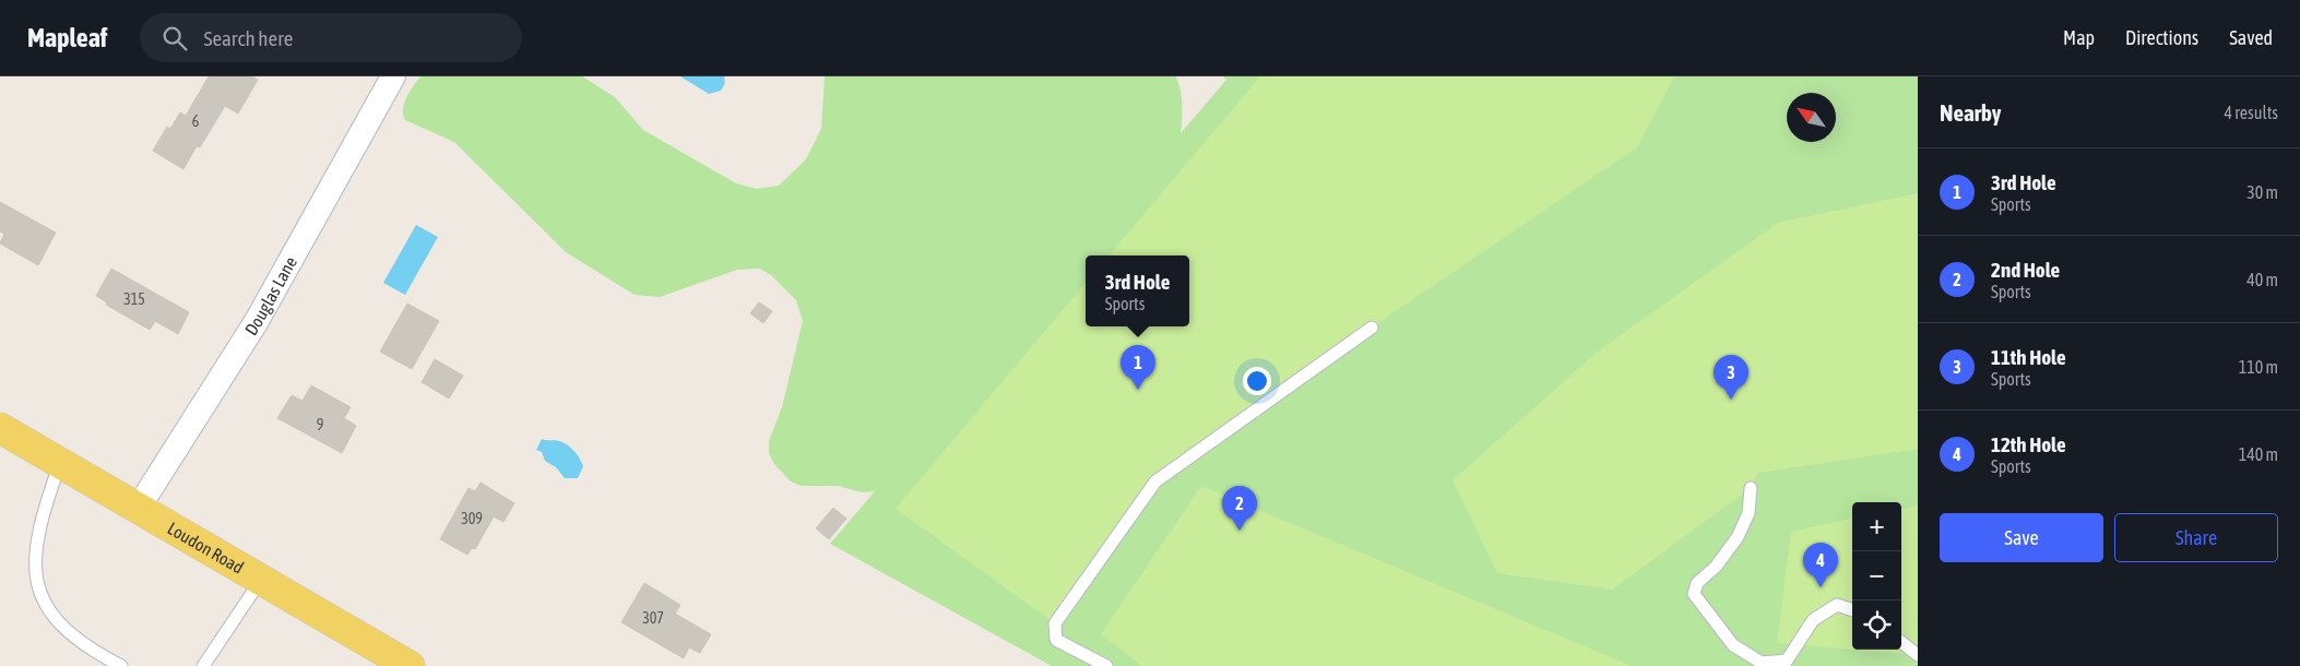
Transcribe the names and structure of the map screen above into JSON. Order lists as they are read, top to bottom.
{
  "streets": {
    "main road": ["Loudon Road"],
    "street": ["Douglas Lane"]
  },
  "crossings": [
    ["Douglas Lane", "Loudon Road"]
  ],
  "house_numbers": [
    "6",
    "315",
    "9",
    "309",
    "307"
  ],
  "north": "top left",
  "page": {
    "header": "Mapleaf",
    "search": "Search here",
    "nav": ["Map", "Directions", "Saved"],
    "heading": ["Nearby", "4 results"],
    "list": [
      {
        "mark": "1",
        "name": "3rd Hole",
        "note": "Sports",
        "value": "30 m"
      },
      {
        "mark": "2",
        "name": "2nd Hole",
        "note": "Sports",
        "value": "40 m"
      },
      {
        "mark": "3",
        "name": "11th Hole",
        "note": "Sports",
        "value": "110 m"
      },
      {
        "mark": "4",
        "name": "12th Hole",
        "note": "Sports",
        "value": "140 m"
      }
    ],
    "popup": ["3rd Hole", "Sports"],
    "pins": [
      "1",
      "3",
      "2",
      "4"
    ],
    "buttons": ["Save", "Share"],
    "map_buttons": ["+", "−"]
  }
}
